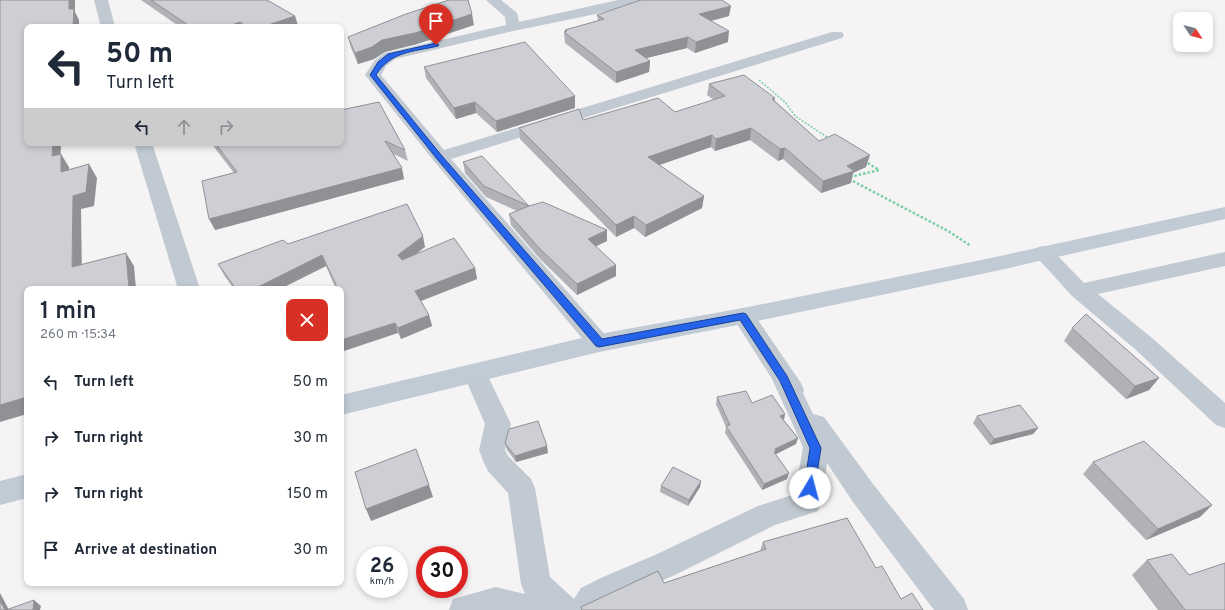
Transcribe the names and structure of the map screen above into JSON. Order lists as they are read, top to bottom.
{
  "north": "bottom right",
  "page": {
    "turn": ["50 m", "Turn left"],
    "heading": ["1 min", "260 m · 15:34"],
    "list": [
      {
        "name": "Turn left",
        "value": "50 m"
      },
      {
        "name": "Turn right",
        "value": "30 m"
      },
      {
        "name": "Turn right",
        "value": "150 m"
      },
      {
        "name": "Arrive at destination",
        "value": "30 m"
      }
    ],
    "speed": "26 km/h",
    "limit": "30"
  }
}
